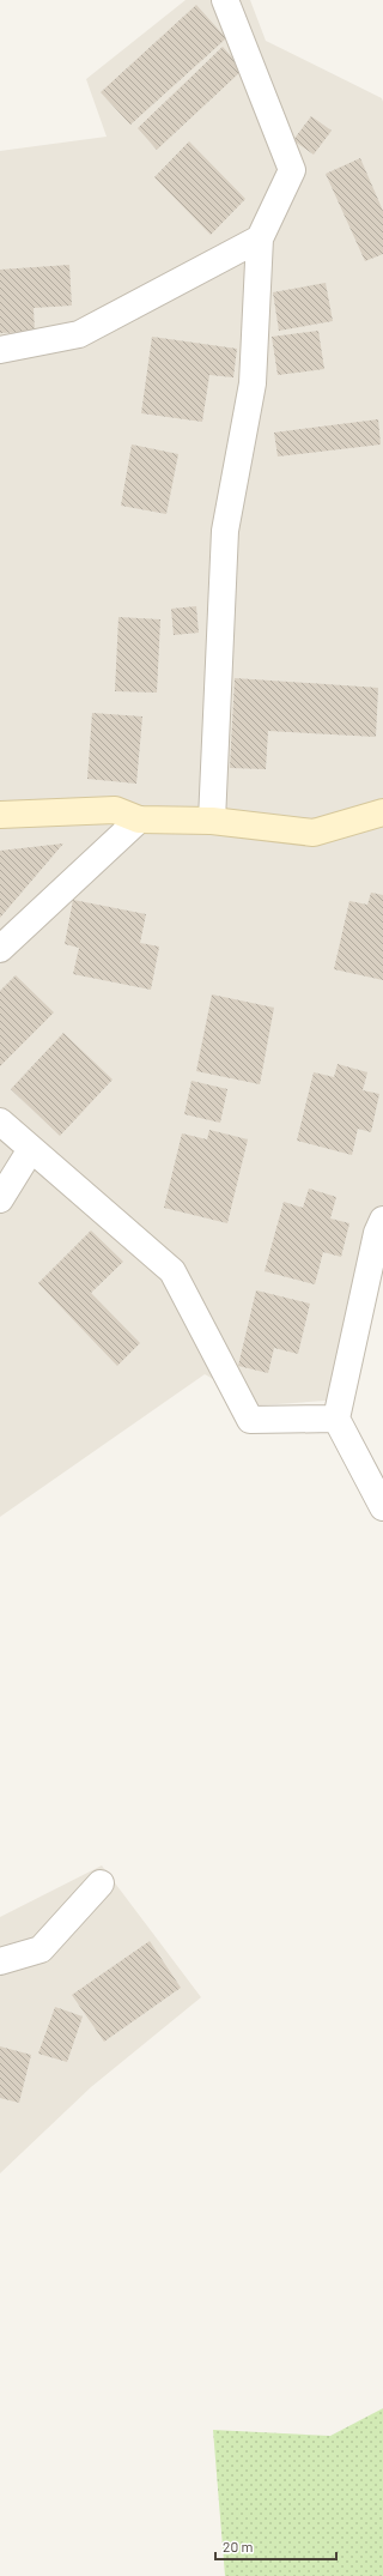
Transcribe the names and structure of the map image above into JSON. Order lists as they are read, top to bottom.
{
  "scale_bar": "20 m"
}
